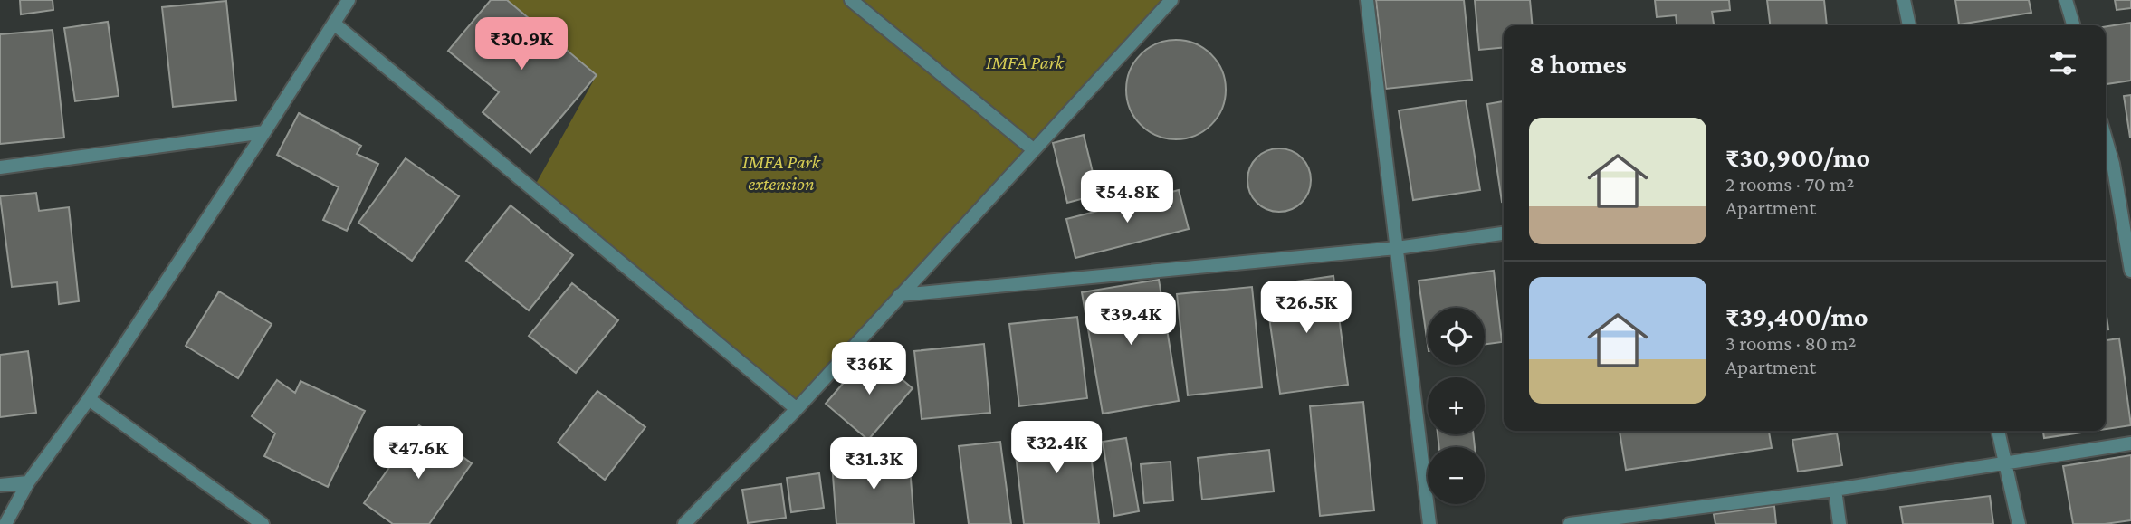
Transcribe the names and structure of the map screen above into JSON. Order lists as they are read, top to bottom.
{
  "parks": ["IMFA Park", "IMFA Park extension"],
  "page": {
    "price": [
      "₹30.9K",
      "₹54.8K",
      "₹26.5K",
      "₹39.4K",
      "₹36K",
      "₹32.4K",
      "₹47.6K",
      "₹31.3K"
    ],
    "heading": "8 homes",
    "list": [
      {
        "name": "₹30,900/mo",
        "note": "2 rooms · 70 m² · Apartment"
      },
      {
        "name": "₹39,400/mo",
        "note": "3 rooms · 80 m² · Apartment"
      }
    ],
    "map_buttons": ["+", "−"]
  }
}
